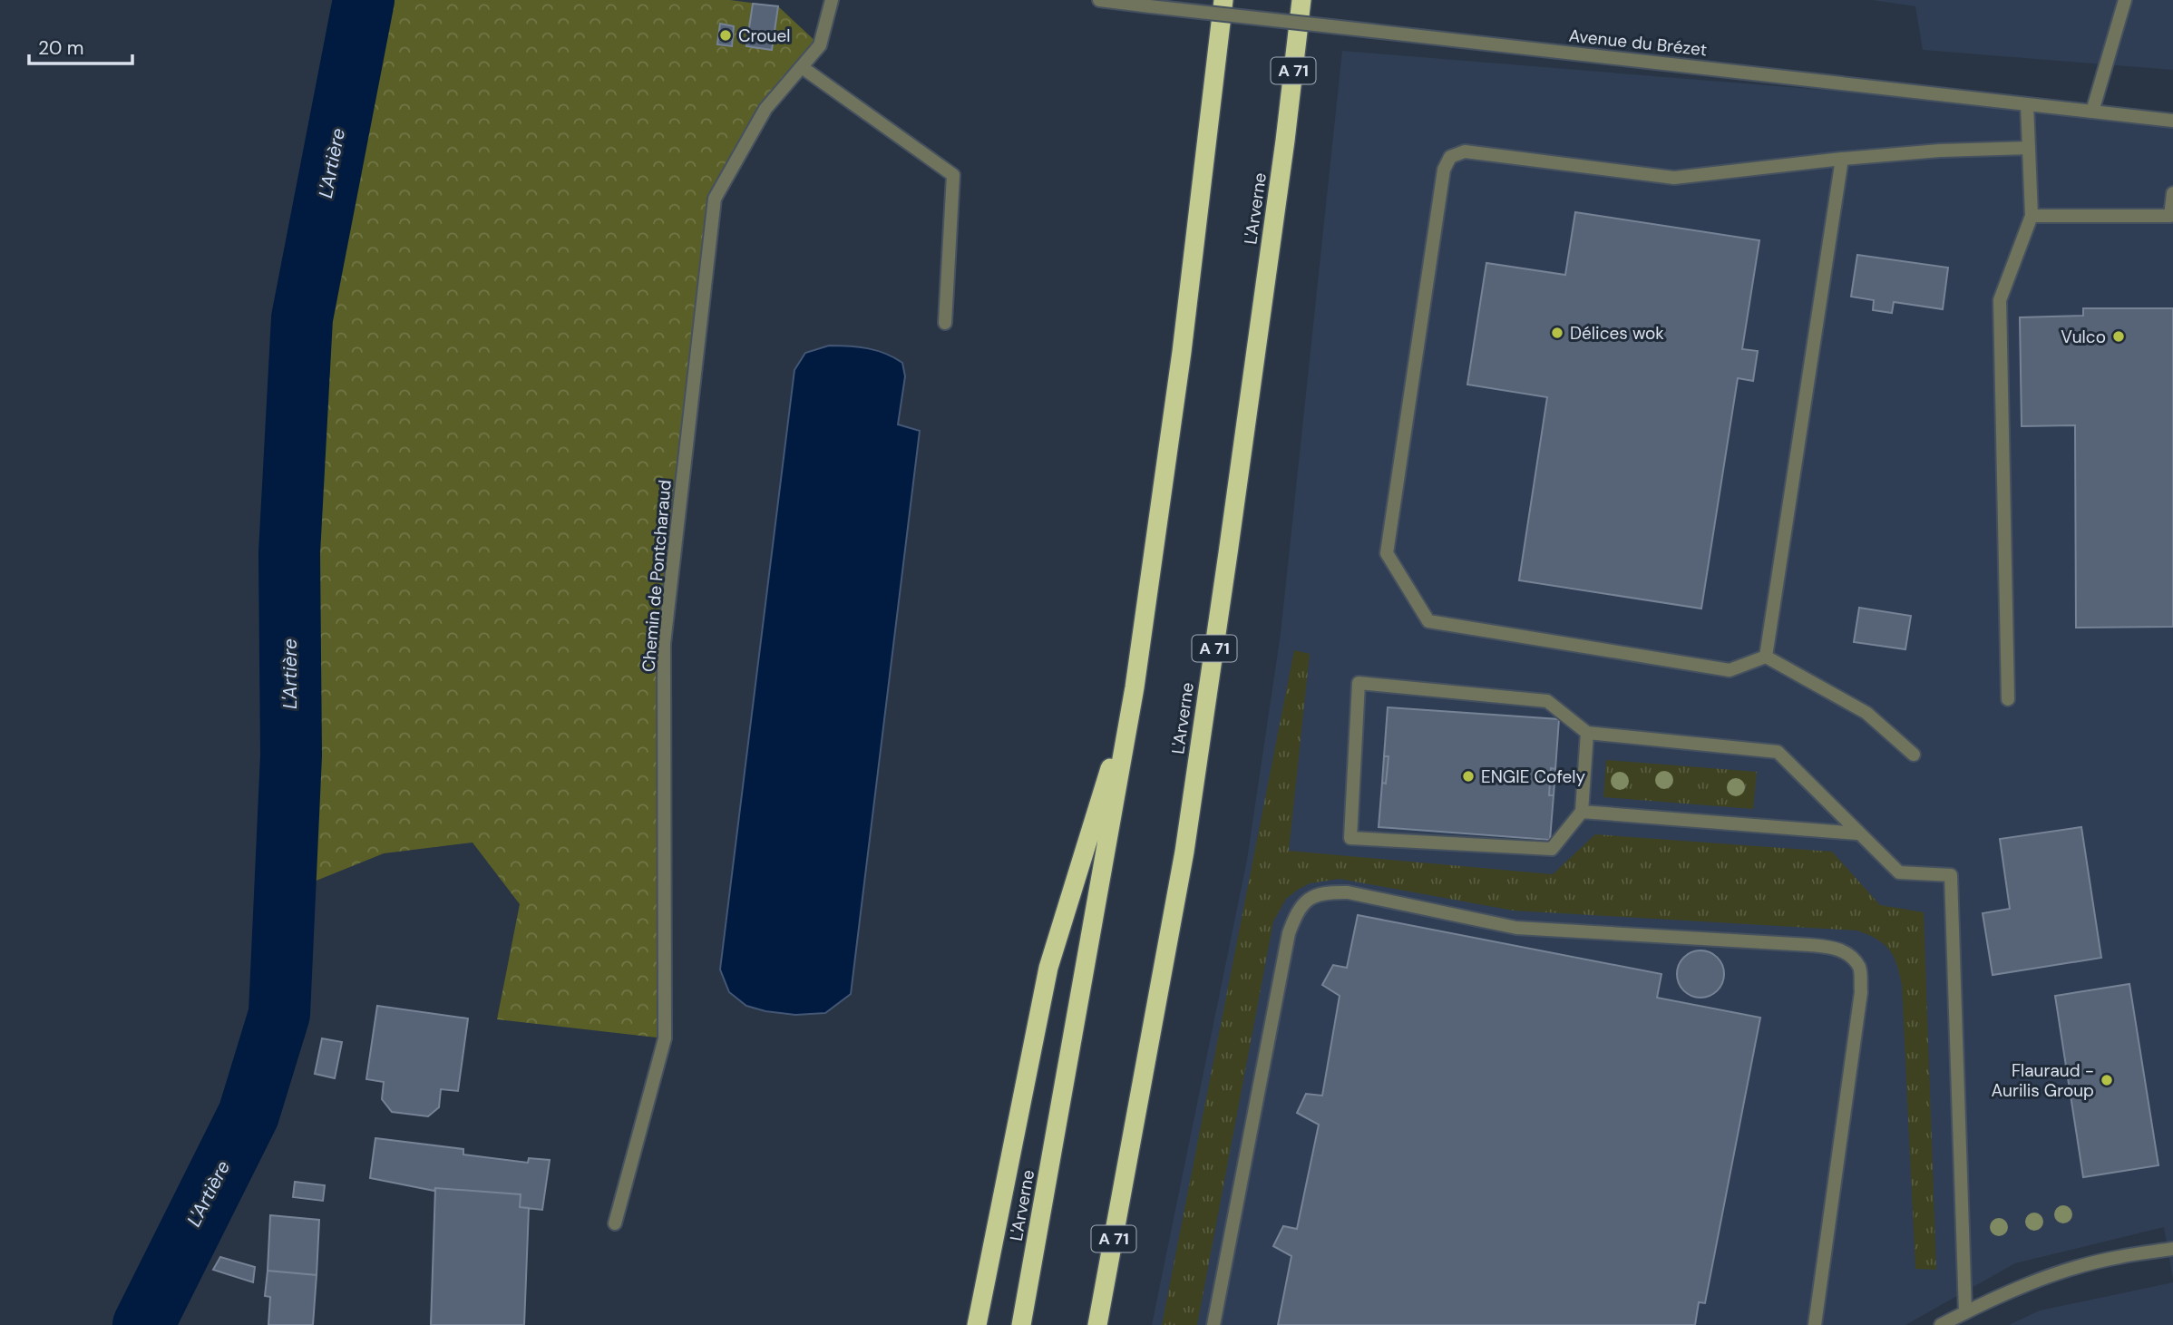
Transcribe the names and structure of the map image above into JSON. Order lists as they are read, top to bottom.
{
  "streets": {
    "highway": ["A 71", "L'Arverne"],
    "street": ["Avenue du Brézet", "Chemin de Pontcharaud"]
  },
  "water": ["L'Artière"],
  "places": [
    "Crouel",
    "Délices wok",
    "Vulco",
    "ENGIE Cofely",
    "Flauraud - Aurilis Group"
  ],
  "scale_bar": "20 m"
}
